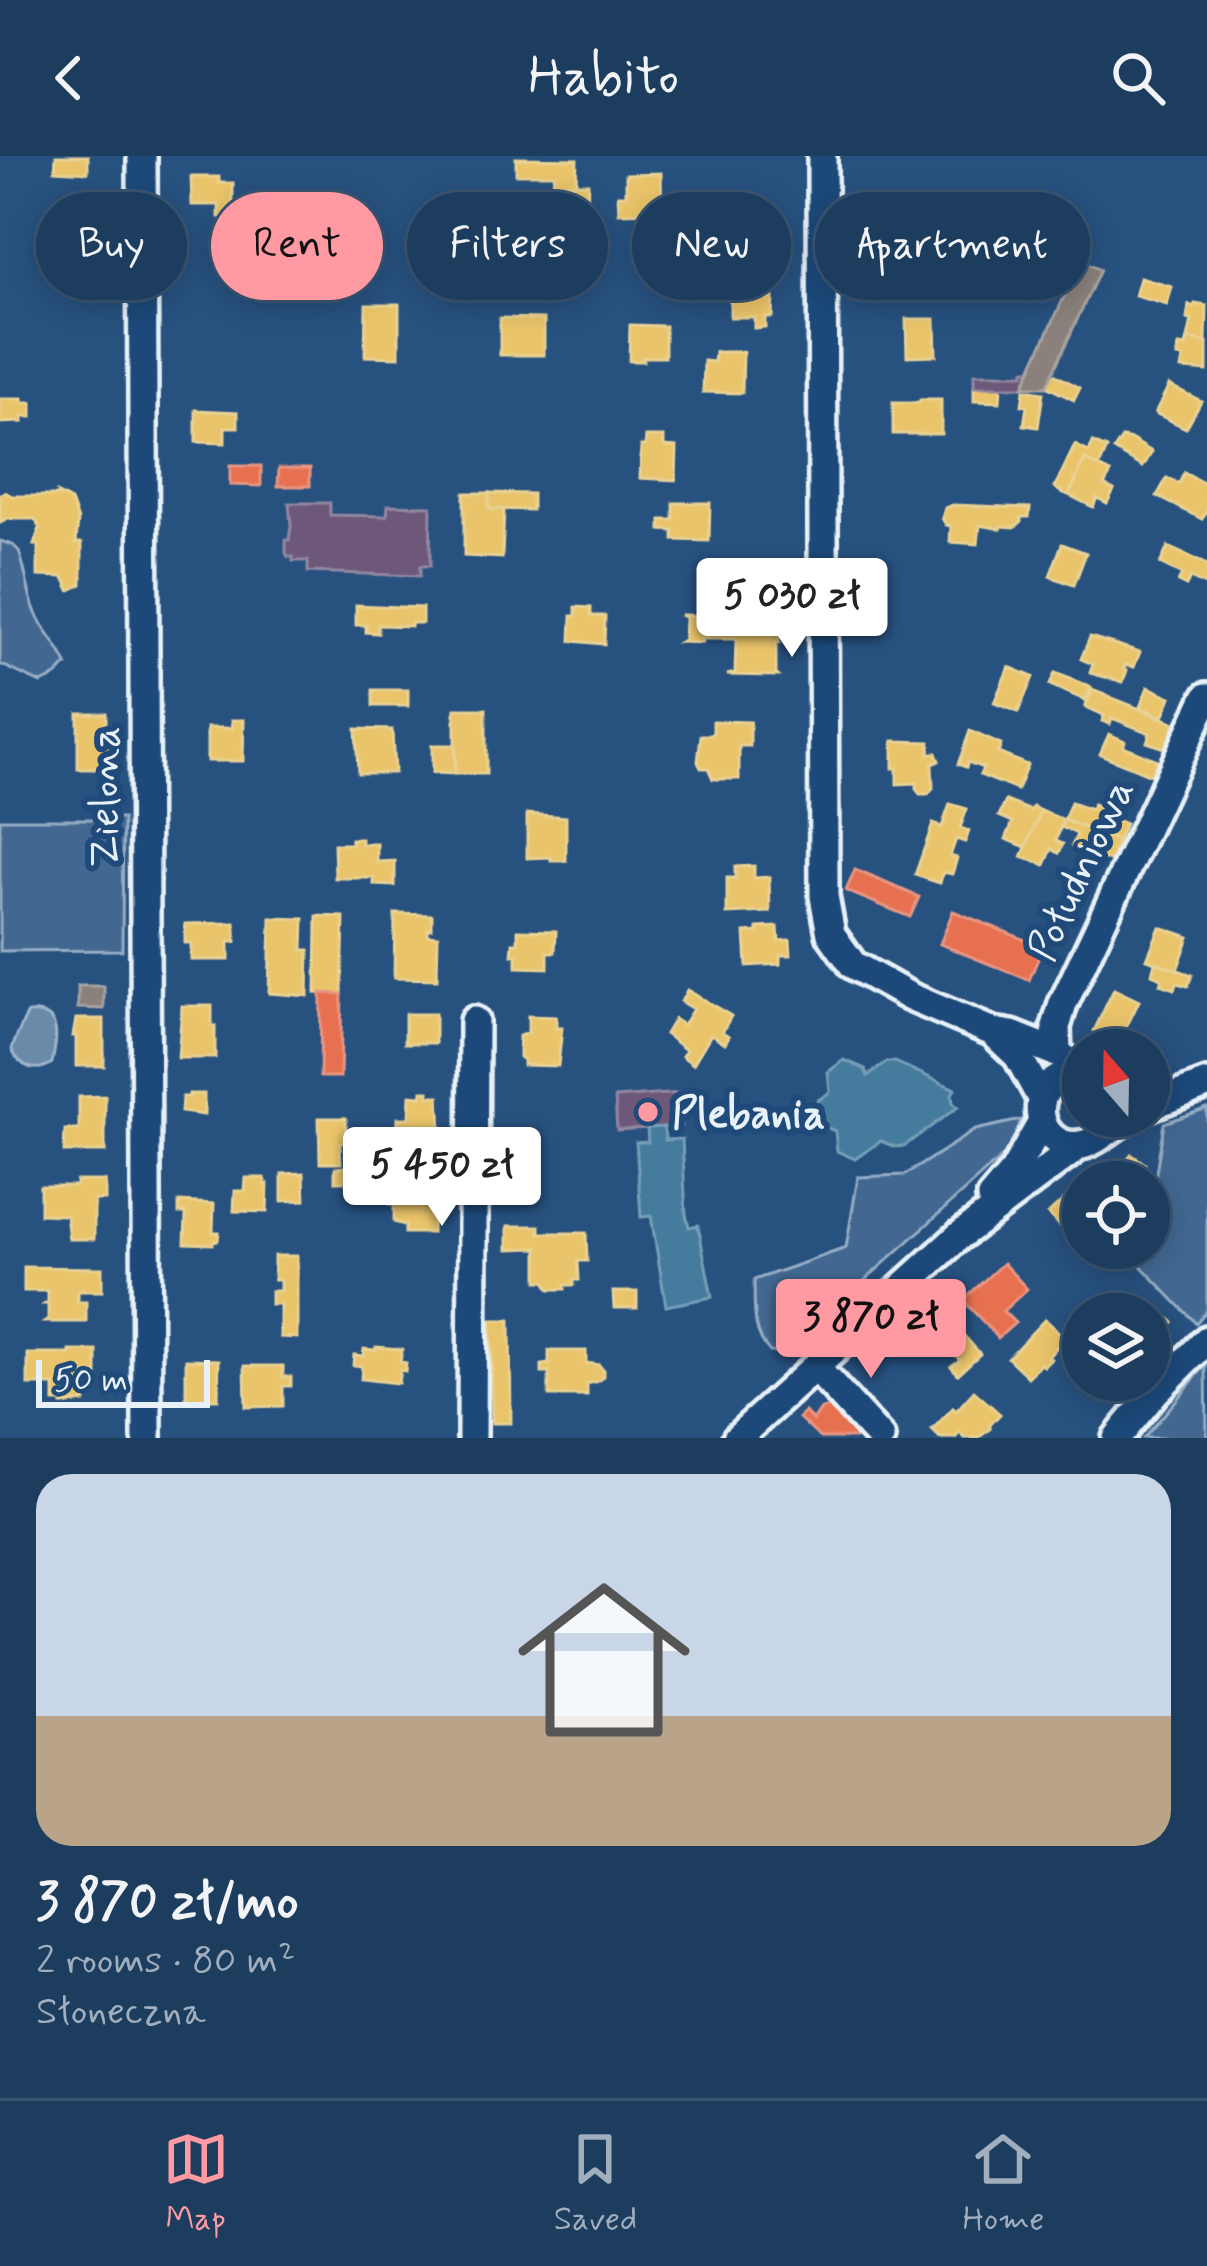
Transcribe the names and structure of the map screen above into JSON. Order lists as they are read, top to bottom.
{
  "streets": {
    "street": ["Zielona", "Południowa"]
  },
  "places": ["Plebania"],
  "scale_bar": "50 m",
  "north": "top",
  "page": {
    "header": "Habito",
    "chip": [
      "Buy",
      "Rent",
      "Filters",
      "New",
      "Apartment"
    ],
    "price": ["5 030 zł", "5 450 zł", "3 870 zł"],
    "scale": "50 m",
    "list": [
      {
        "name": "3 870 zł/mo",
        "note": "2 rooms · 80 m² · Słoneczna"
      }
    ],
    "tabs": ["Map", "Saved", "Home"]
  }
}
